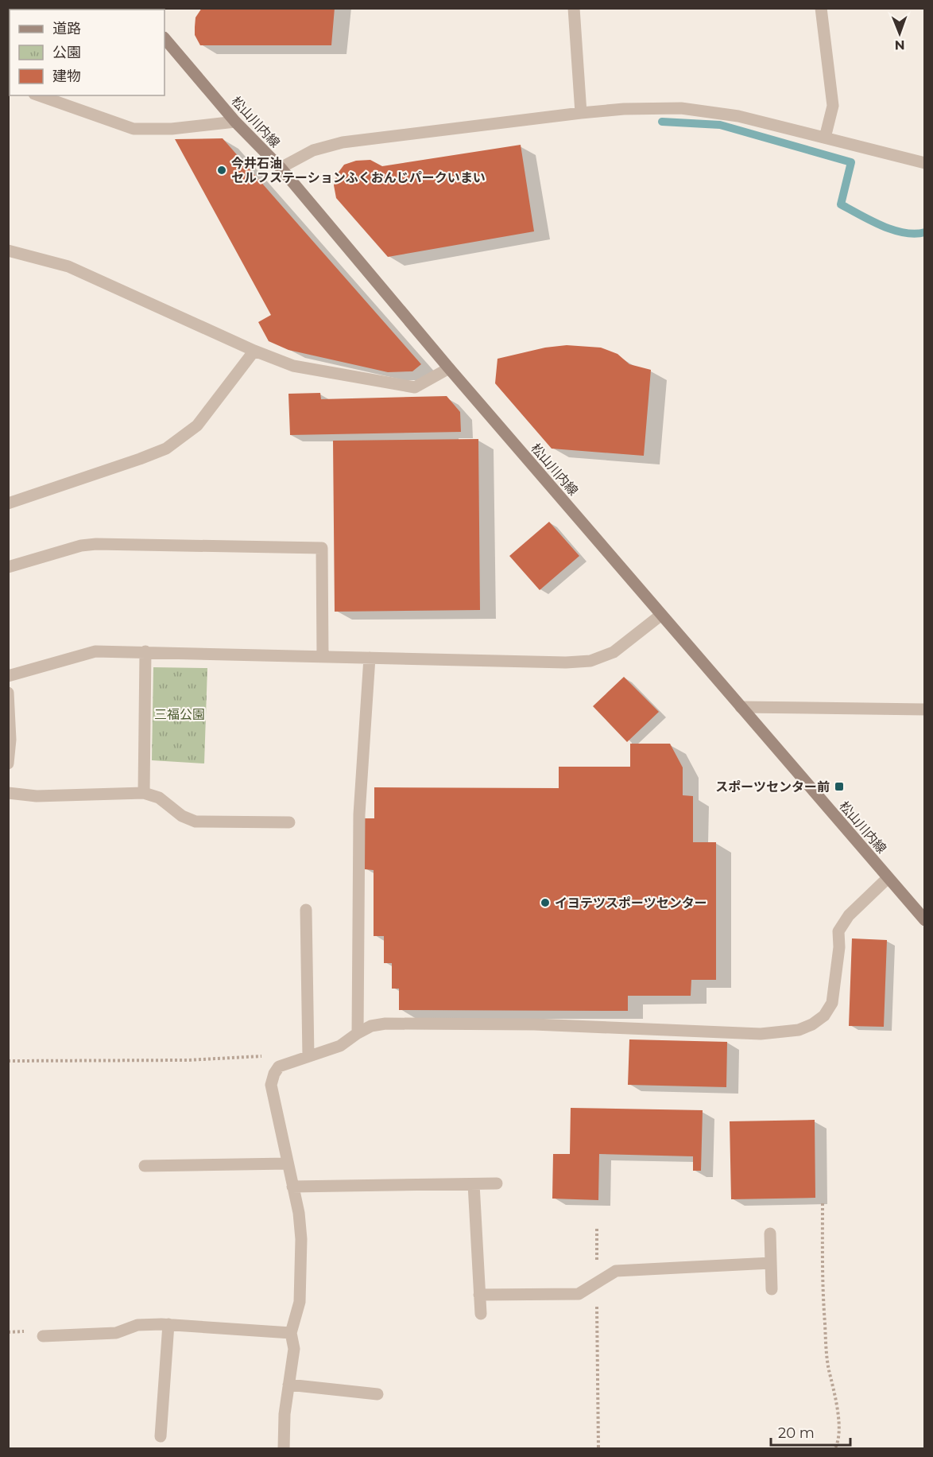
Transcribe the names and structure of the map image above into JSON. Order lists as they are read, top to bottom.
{
  "streets": {
    "main road": ["松山川内線"]
  },
  "parks": ["三福公園"],
  "places": {
    "other": ["今井石油 セルフステーションふくおんじパークいまい", "イヨテツスポーツセンター"],
    "transit": ["スポーツセンター前"]
  },
  "legend": ["道路", "公園", "建物"],
  "scale_bar": "20 m",
  "north": "bottom"
}
